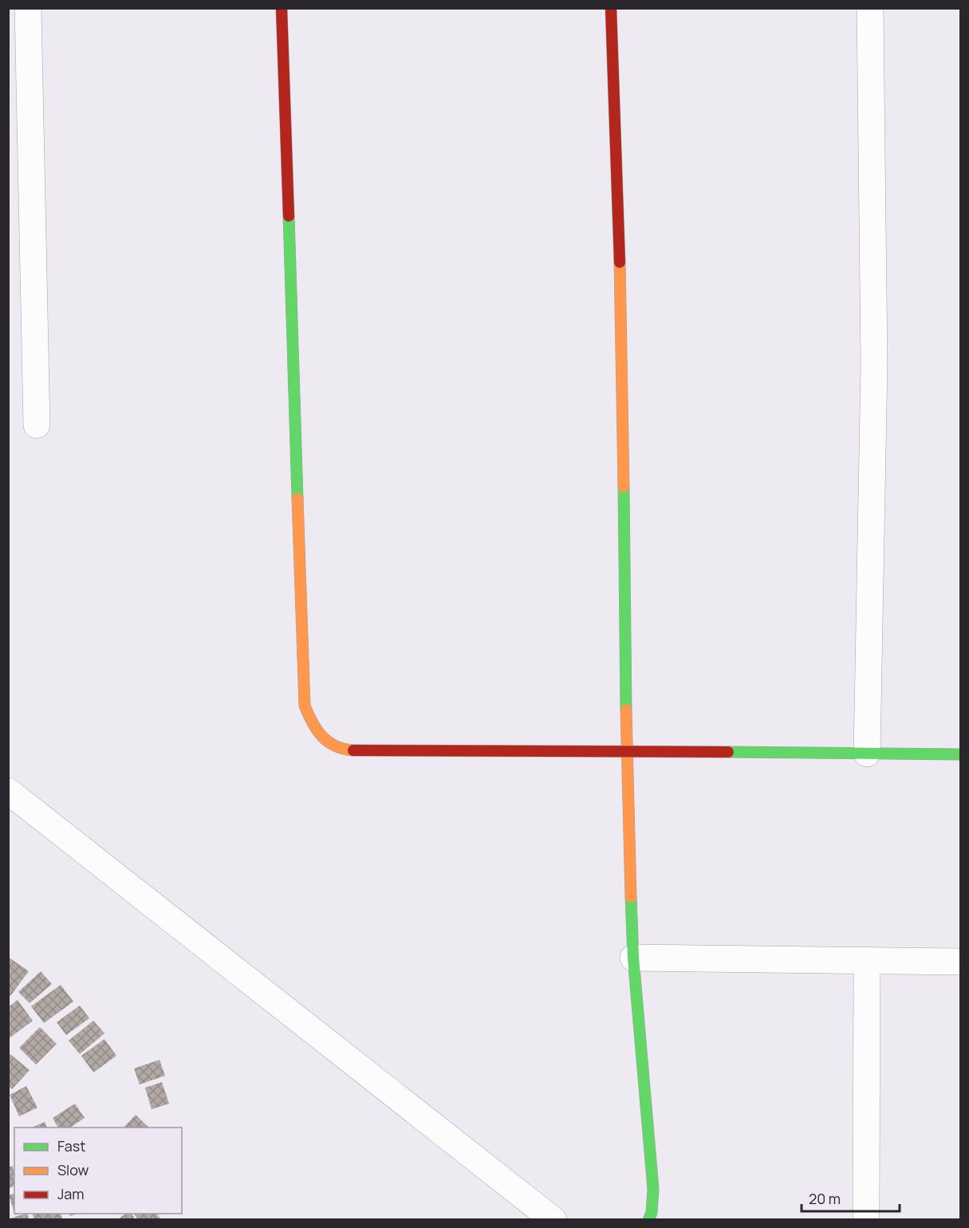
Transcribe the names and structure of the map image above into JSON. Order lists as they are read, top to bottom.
{
  "legend": ["Fast", "Slow", "Jam"],
  "scale_bar": "20 m"
}
